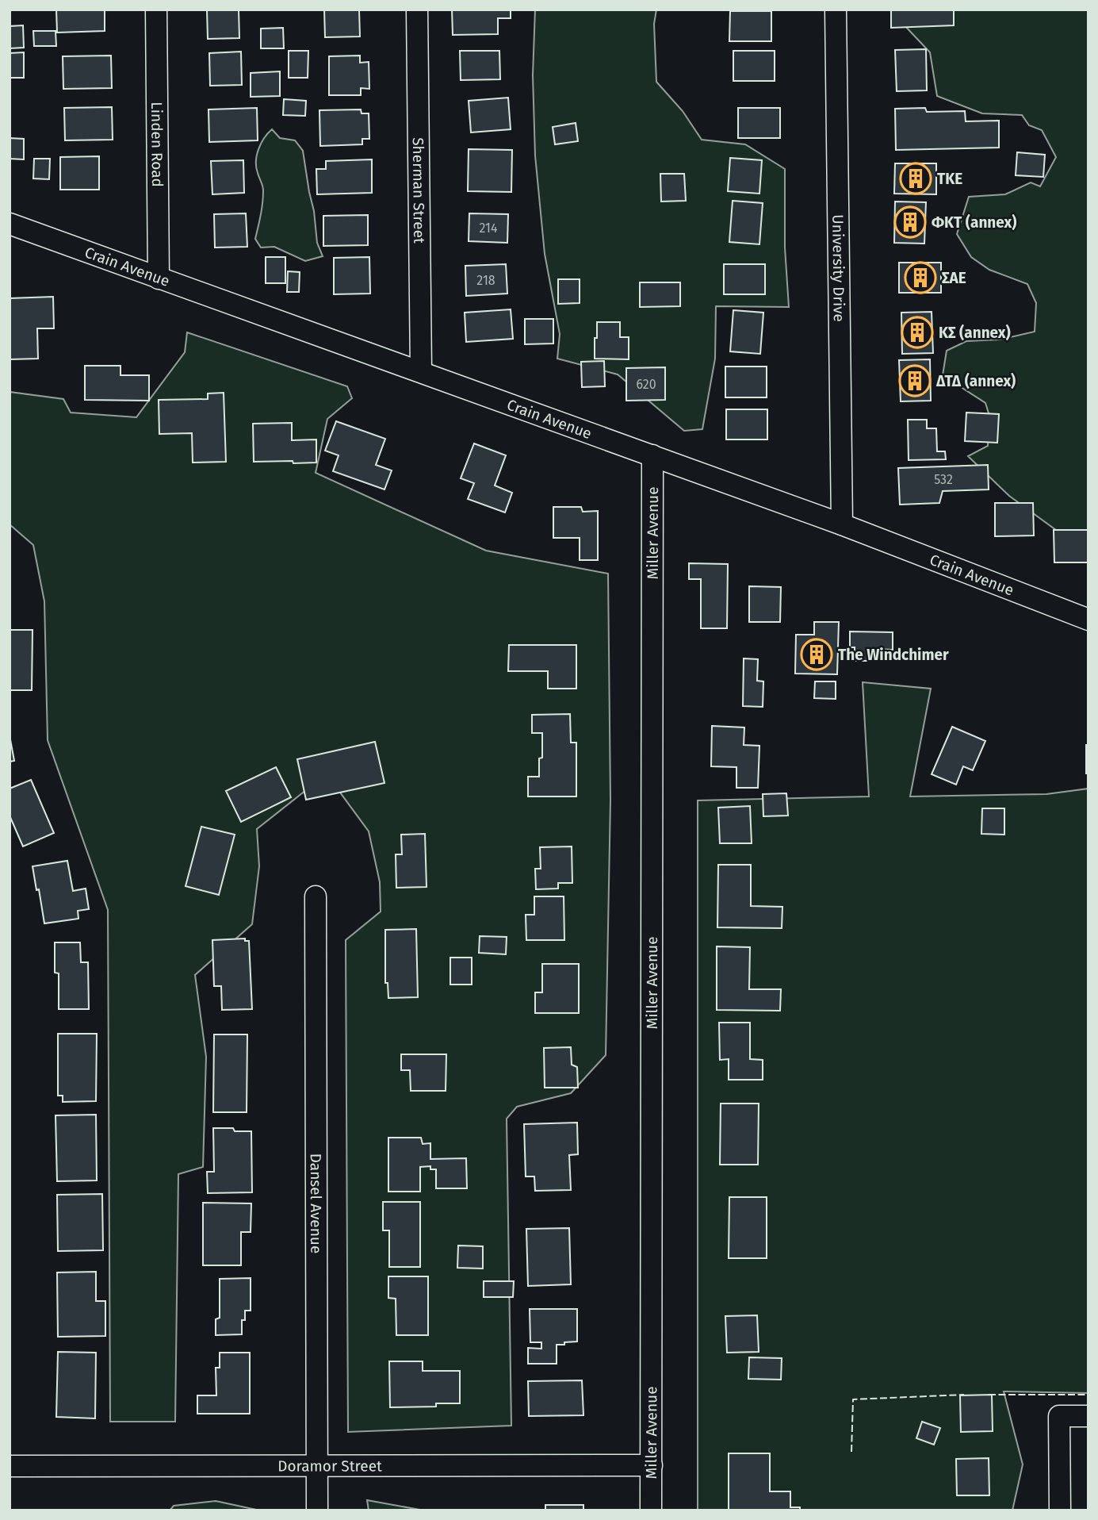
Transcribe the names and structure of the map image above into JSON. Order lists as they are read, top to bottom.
{
  "streets": {
    "street": [
      "Linden Road",
      "Sherman Street",
      "Crain Avenue",
      "University Drive",
      "Miller Avenue",
      "Dansel Avenue",
      "Doramor Street"
    ]
  },
  "crossings": [
    ["Linden Road", "Crain Avenue"],
    ["Sherman Street", "Crain Avenue"],
    ["Crain Avenue", "University Drive"],
    ["Crain Avenue", "Miller Avenue"],
    ["Miller Avenue", "Doramor Street"],
    ["Dansel Avenue", "Doramor Street"]
  ],
  "places": {
    "building": [
      "TKE",
      "ΦΚΤ (annex)",
      "ΣΑΕ",
      "ΚΣ (annex)",
      "ΔΤΔ (annex)",
      "The Windchimer"
    ]
  },
  "house_numbers": [
    "214",
    "218",
    "620",
    "532"
  ]
}
